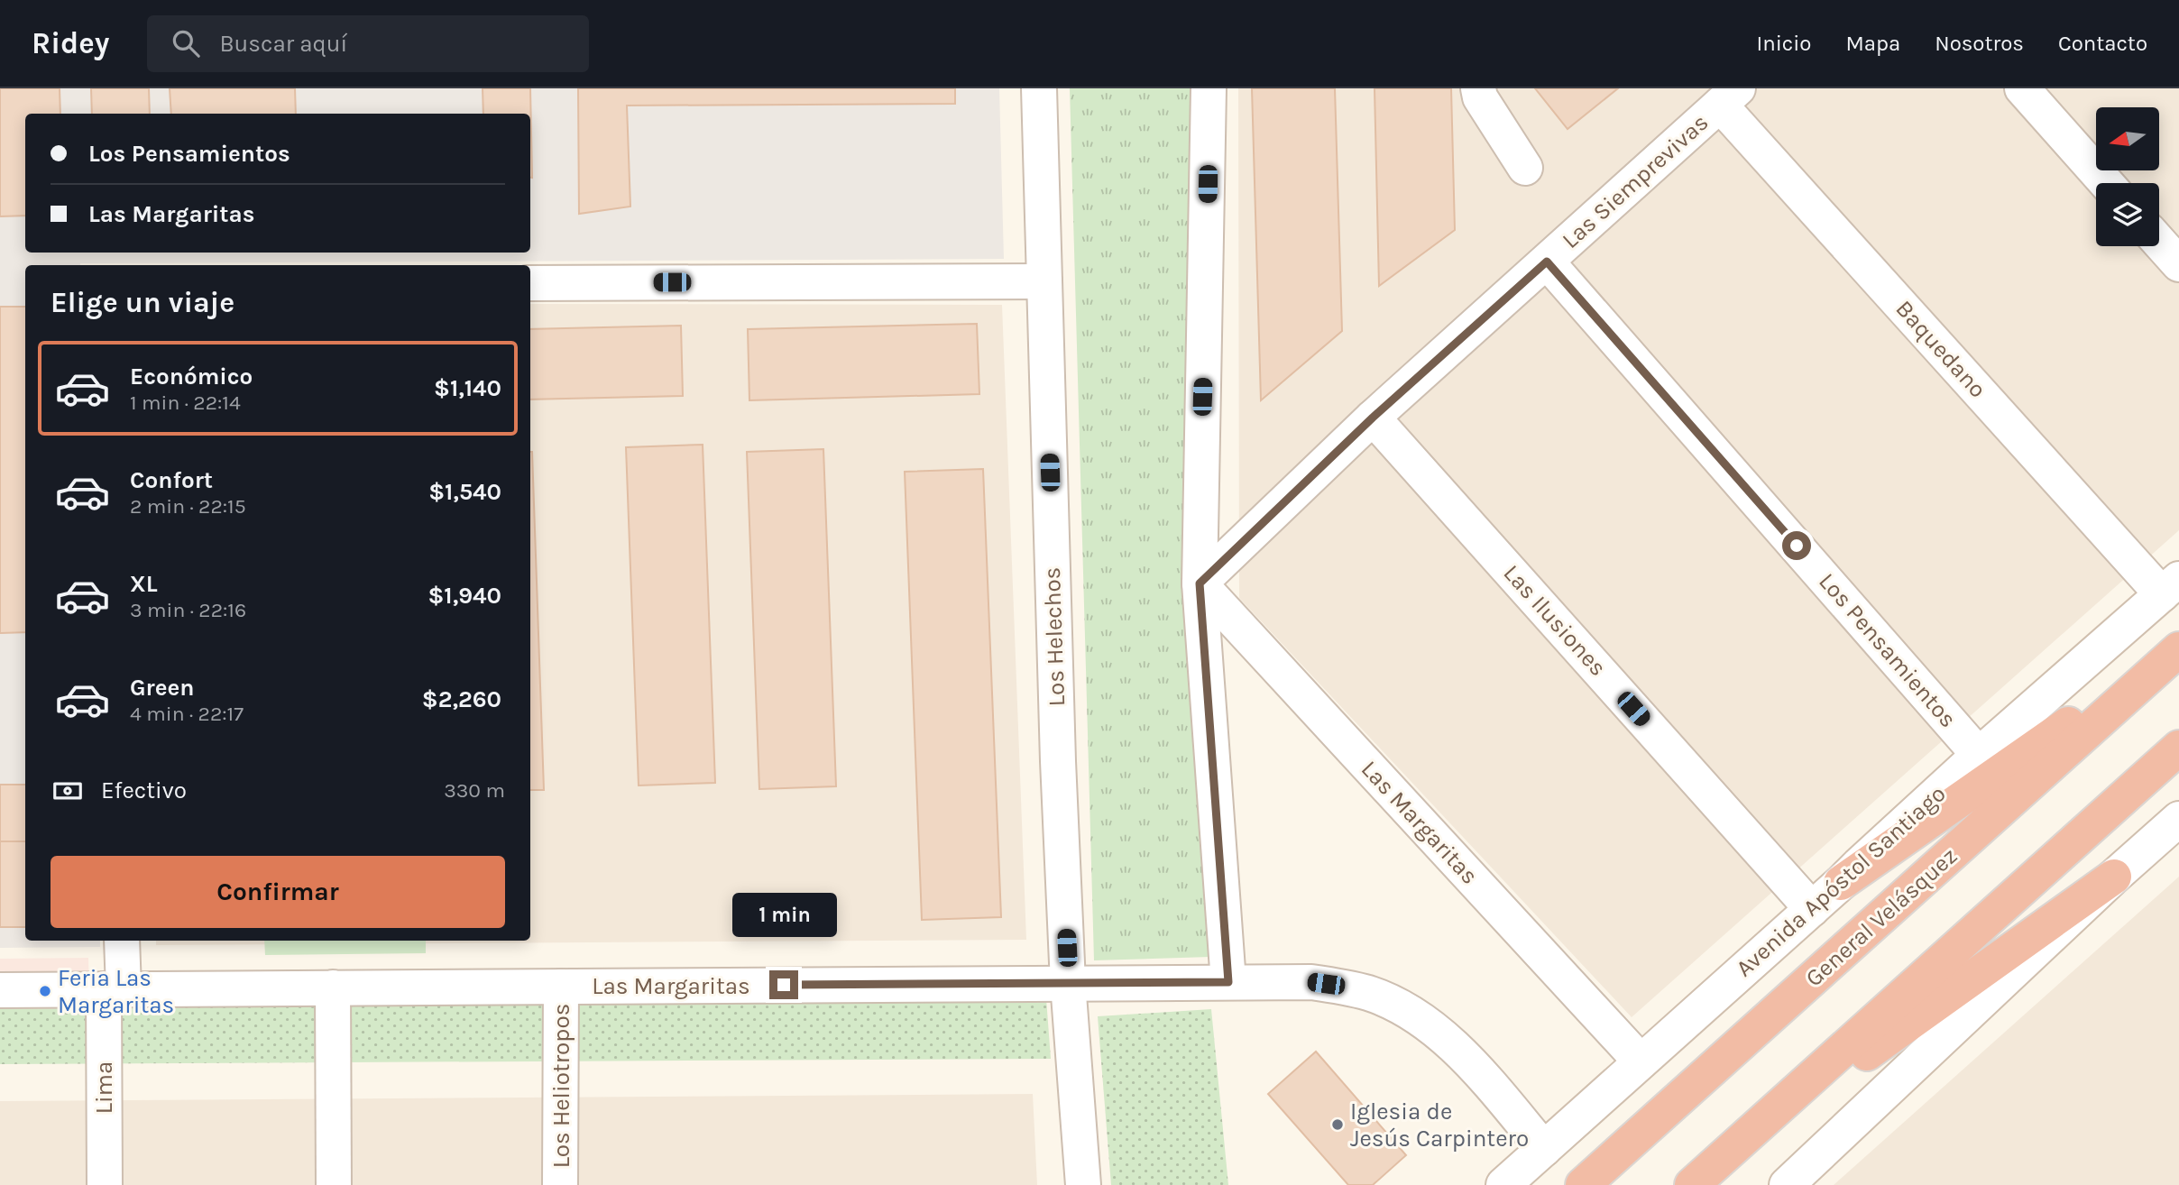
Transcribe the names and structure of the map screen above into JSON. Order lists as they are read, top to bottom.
{
  "streets": {
    "highway": ["General Velásquez"],
    "street": [
      "Las Siemprevivas",
      "Baquedano",
      "Las Ilusiones",
      "Los Helechos",
      "Los Pensamientos",
      "Las Margaritas",
      "Avenida Apóstol Santiago",
      "Los Heliotropos",
      "Lima"
    ]
  },
  "crossings": [
    ["Las Siemprevivas", "Baquedano"],
    ["Las Siemprevivas", "Las Ilusiones"],
    ["Las Siemprevivas", "Los Pensamientos"],
    ["Las Siemprevivas", "Las Margaritas"],
    ["Baquedano", "Avenida Apóstol Santiago"],
    ["Las Ilusiones", "Avenida Apóstol Santiago"],
    ["Los Helechos", "Las Margaritas"],
    ["Los Pensamientos", "Avenida Apóstol Santiago"],
    ["Las Margaritas", "Avenida Apóstol Santiago"],
    ["Las Margaritas", "Los Heliotropos"],
    ["Las Margaritas", "Lima"]
  ],
  "places": ["Feria Las Margaritas", "Iglesia de Jesús Carpintero"],
  "north": "left",
  "page": {
    "header": "Ridey",
    "search": "Buscar aquí",
    "nav": [
      "Inicio",
      "Mapa",
      "Nosotros",
      "Contacto"
    ],
    "banner": ["Los Pensamientos", "Las Margaritas"],
    "heading": "Elige un viaje",
    "list": [
      {
        "name": "Económico",
        "note": "1 min · 22:14",
        "value": "$1,140"
      },
      {
        "name": "Confort",
        "note": "2 min · 22:15",
        "value": "$1,540"
      },
      {
        "name": "XL",
        "note": "3 min · 22:16",
        "value": "$1,940"
      },
      {
        "name": "Green",
        "note": "4 min · 22:17",
        "value": "$2,260"
      }
    ],
    "pay": ["Efectivo", "330 m"],
    "buttons": "Confirmar",
    "bubble": "1 min"
  }
}
